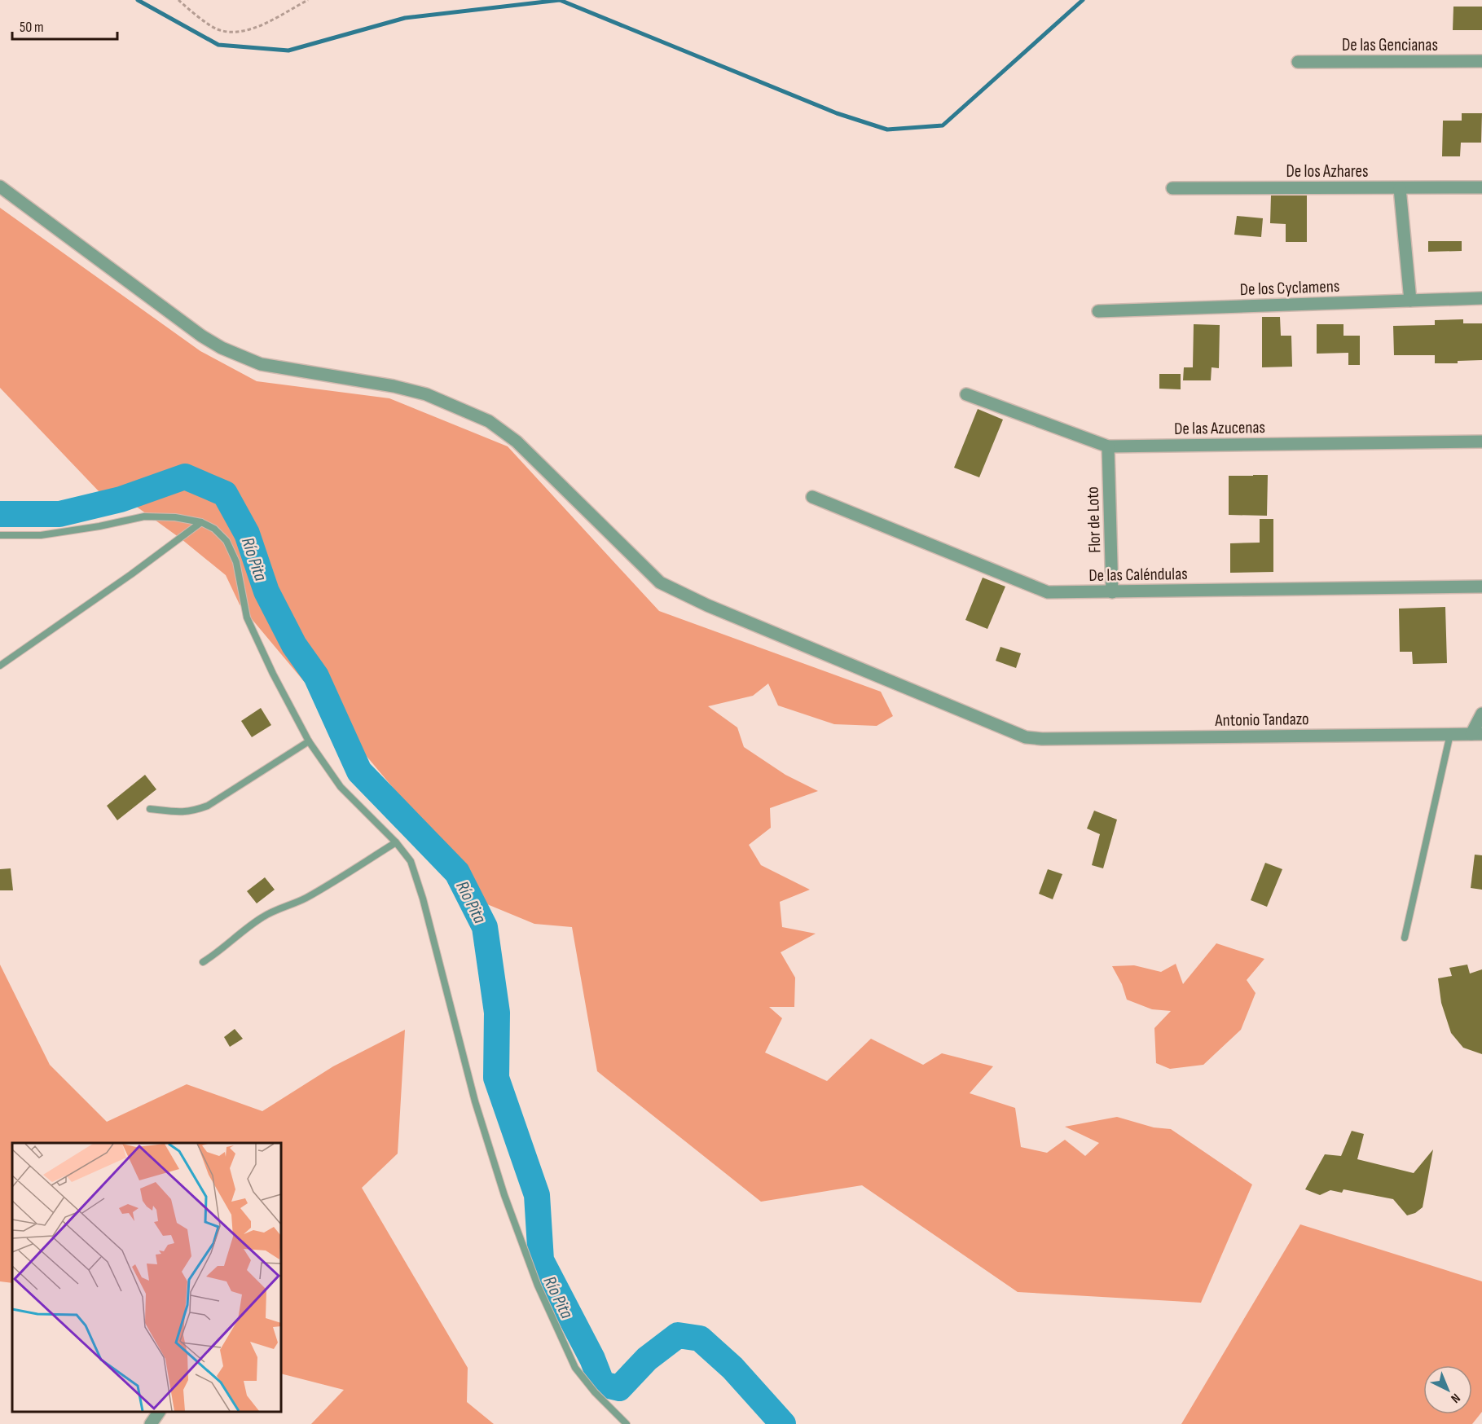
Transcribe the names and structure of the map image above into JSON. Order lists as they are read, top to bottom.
{
  "streets": {
    "street": [
      "De las Gencianas",
      "De los Azhares",
      "De los Cyclamens",
      "De las Azucenas",
      "Flor de Loto",
      "De las Caléndulas",
      "Antonio Tandazo"
    ]
  },
  "crossings": [
    ["De las Azucenas", "Flor de Loto"],
    ["Flor de Loto", "De las Caléndulas"]
  ],
  "water": ["Río Pita"],
  "scale_bar": "50 m",
  "north": "bottom right"
}
